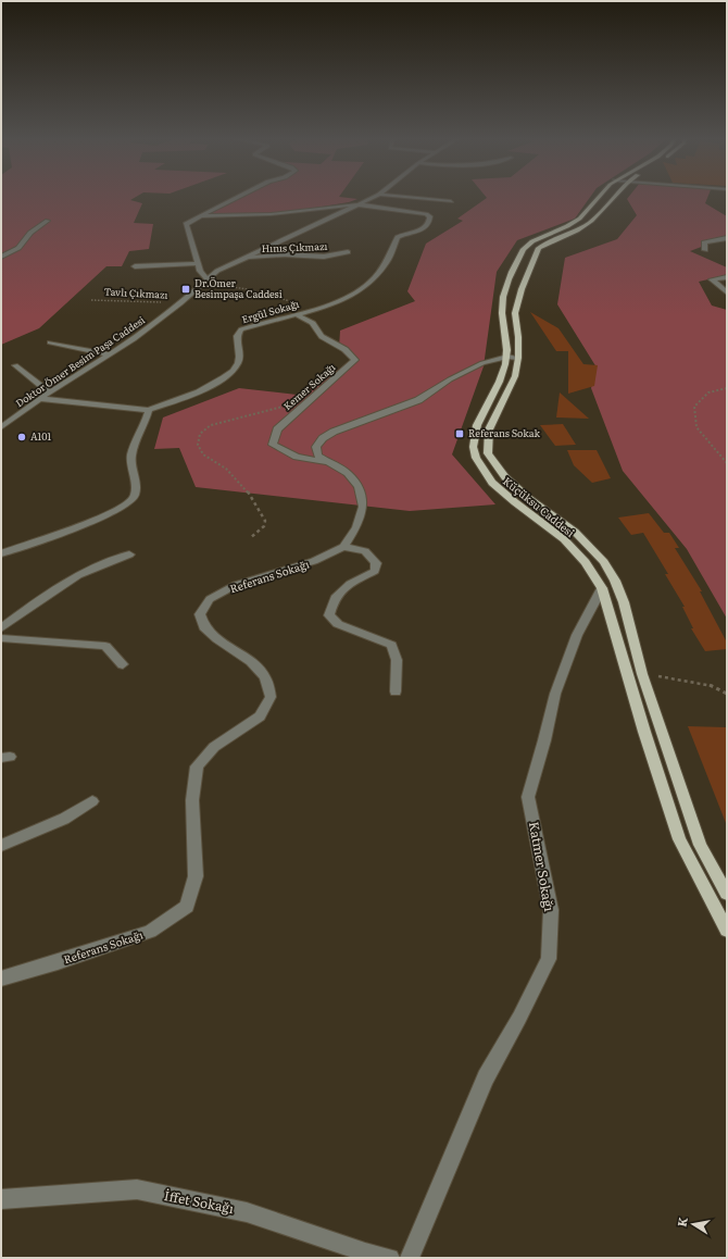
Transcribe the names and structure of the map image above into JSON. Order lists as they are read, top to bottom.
{
  "streets": {
    "main road": ["Küçüksu Caddesi"],
    "street": [
      "Hınıs Çıkmazı",
      "Ergül Sokağı",
      "Doktor Ömer Besim Paşa Caddesi",
      "Kemer Sokağı",
      "Referans Sokağı",
      "Katmer Sokağı",
      "İffet Sokağı"
    ],
    "path": ["Tavlı Çıkmazı"]
  },
  "crossings": [
    ["Hınıs Çıkmazı", "Doktor Ömer Besim Paşa Caddesi"],
    ["Tavlı Çıkmazı", "Doktor Ömer Besim Paşa Caddesi"],
    ["Ergül Sokağı", "Doktor Ömer Besim Paşa Caddesi"],
    ["Ergül Sokağı", "Kemer Sokağı"],
    ["Küçüksu Caddesi", "Katmer Sokağı"]
  ],
  "places": {
    "transit": ["Dr.Ömer Besimpaşa Caddesi", "Referans Sokak"],
    "other": ["A101"]
  },
  "north": "left"
}
